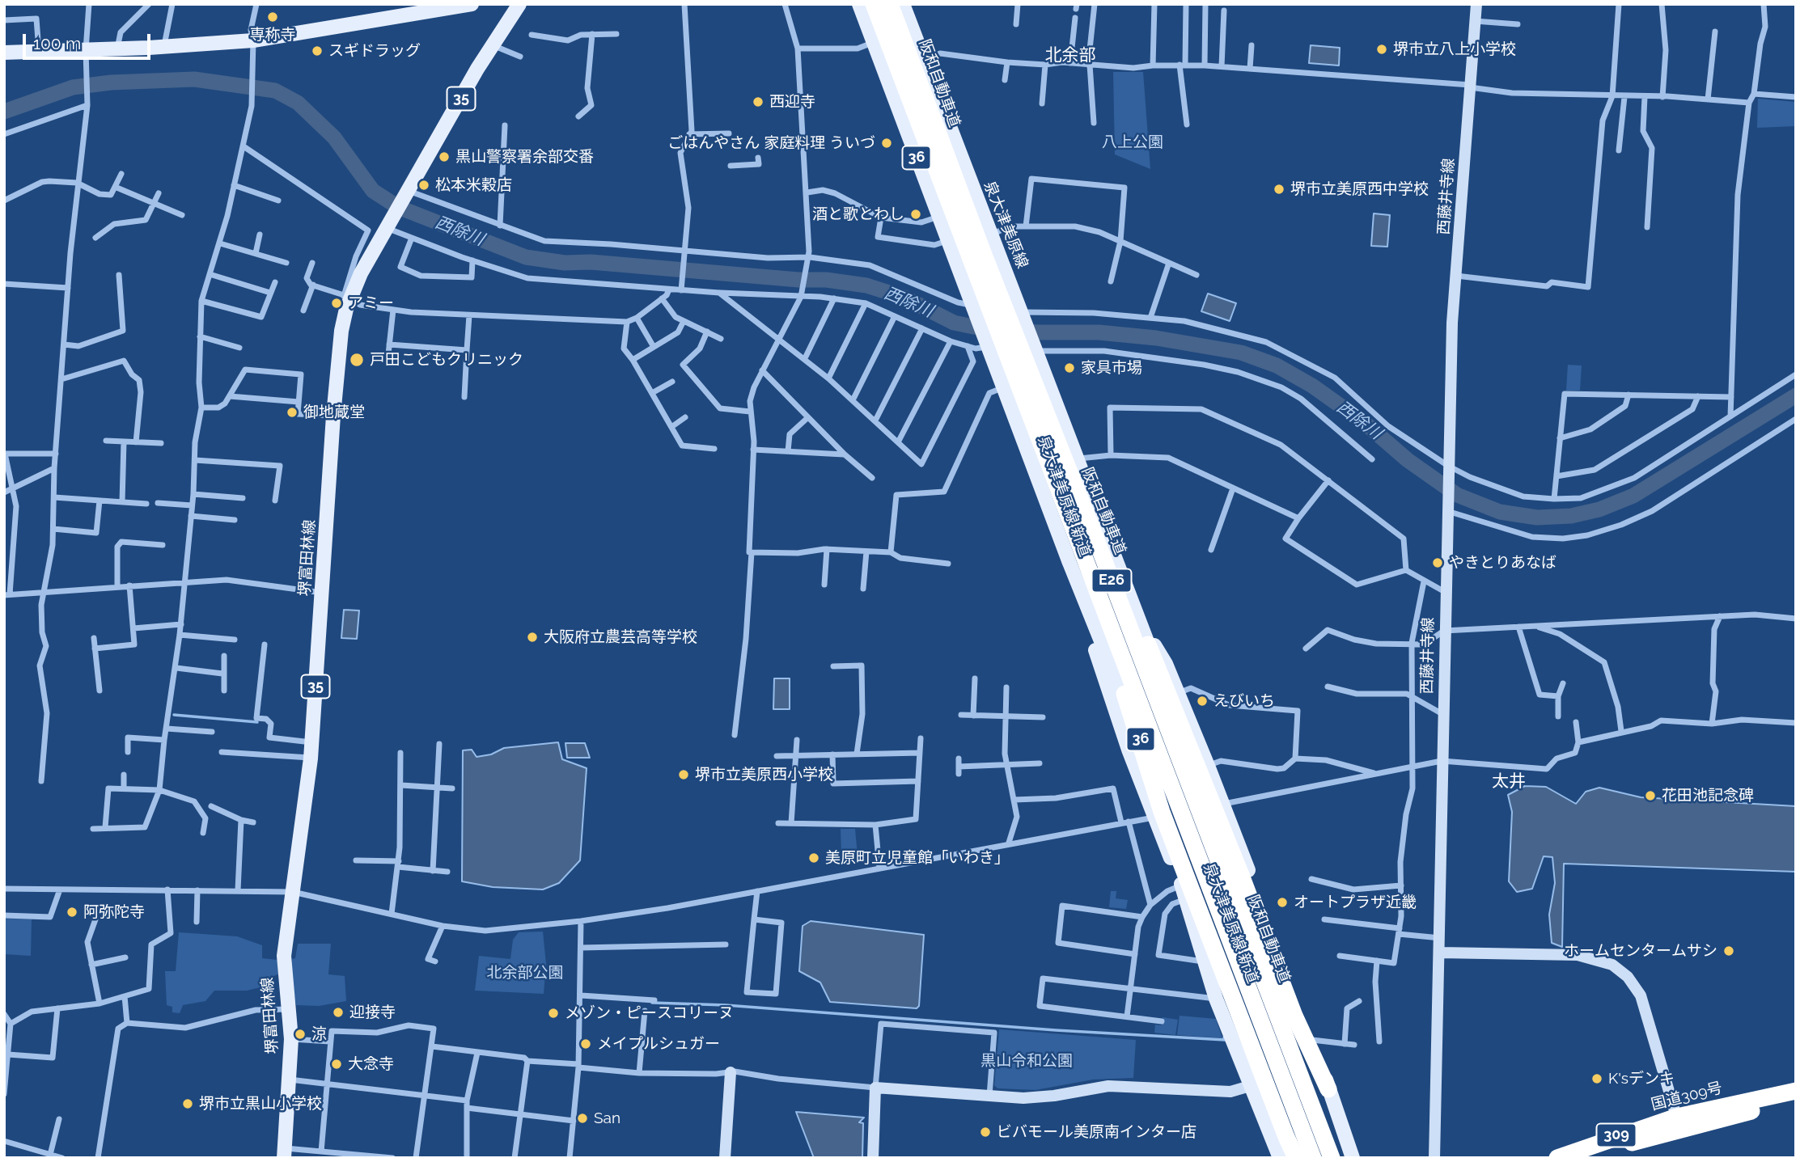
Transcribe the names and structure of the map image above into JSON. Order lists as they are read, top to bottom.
{
  "streets": {
    "highway": [
      "阪和自動車道",
      "E26",
      "国道309号",
      "309"
    ],
    "main road": [
      "35",
      "36",
      "西藤井寺線",
      "泉大津美原線",
      "泉大津美原線 新道",
      "堺富田林線"
    ]
  },
  "crossings": [
    ["36", "泉大津美原線"],
    ["36", "泉大津美原線 新道"],
    ["泉大津美原線", "泉大津美原線 新道"]
  ],
  "districts": ["北余部", "太井"],
  "water": ["西除川"],
  "parks": ["八上公園", "北余部公園", "黒山令和公園"],
  "places": [
    "専称寺",
    "堺市立八上小学校",
    "スギドラッグ",
    "西迎寺",
    "ごはんやさん 家庭料理 ういづ",
    "黒山警察署余部交番",
    "松本米穀店",
    "堺市立美原西中学校",
    "酒と歌とわし",
    "アミー",
    "戸田こどもクリニック",
    "家具市場",
    "御地蔵堂",
    "やきとりあなば",
    "大阪府立農芸高等学校",
    "えびいち",
    "堺市立美原西小学校",
    "花田池記念碑",
    "美原町立児童館「いわき」",
    "オートプラザ近畿",
    "阿弥陀寺",
    "ホームセンタームサシ",
    "迎接寺",
    "メゾン・ピースコリーヌ",
    "涼",
    "メイプルシュガー",
    "大念寺",
    "K'sデンキ",
    "堺市立黒山小学校",
    "San",
    "ビバモール美原南インター店"
  ],
  "scale_bar": "100 m"
}
